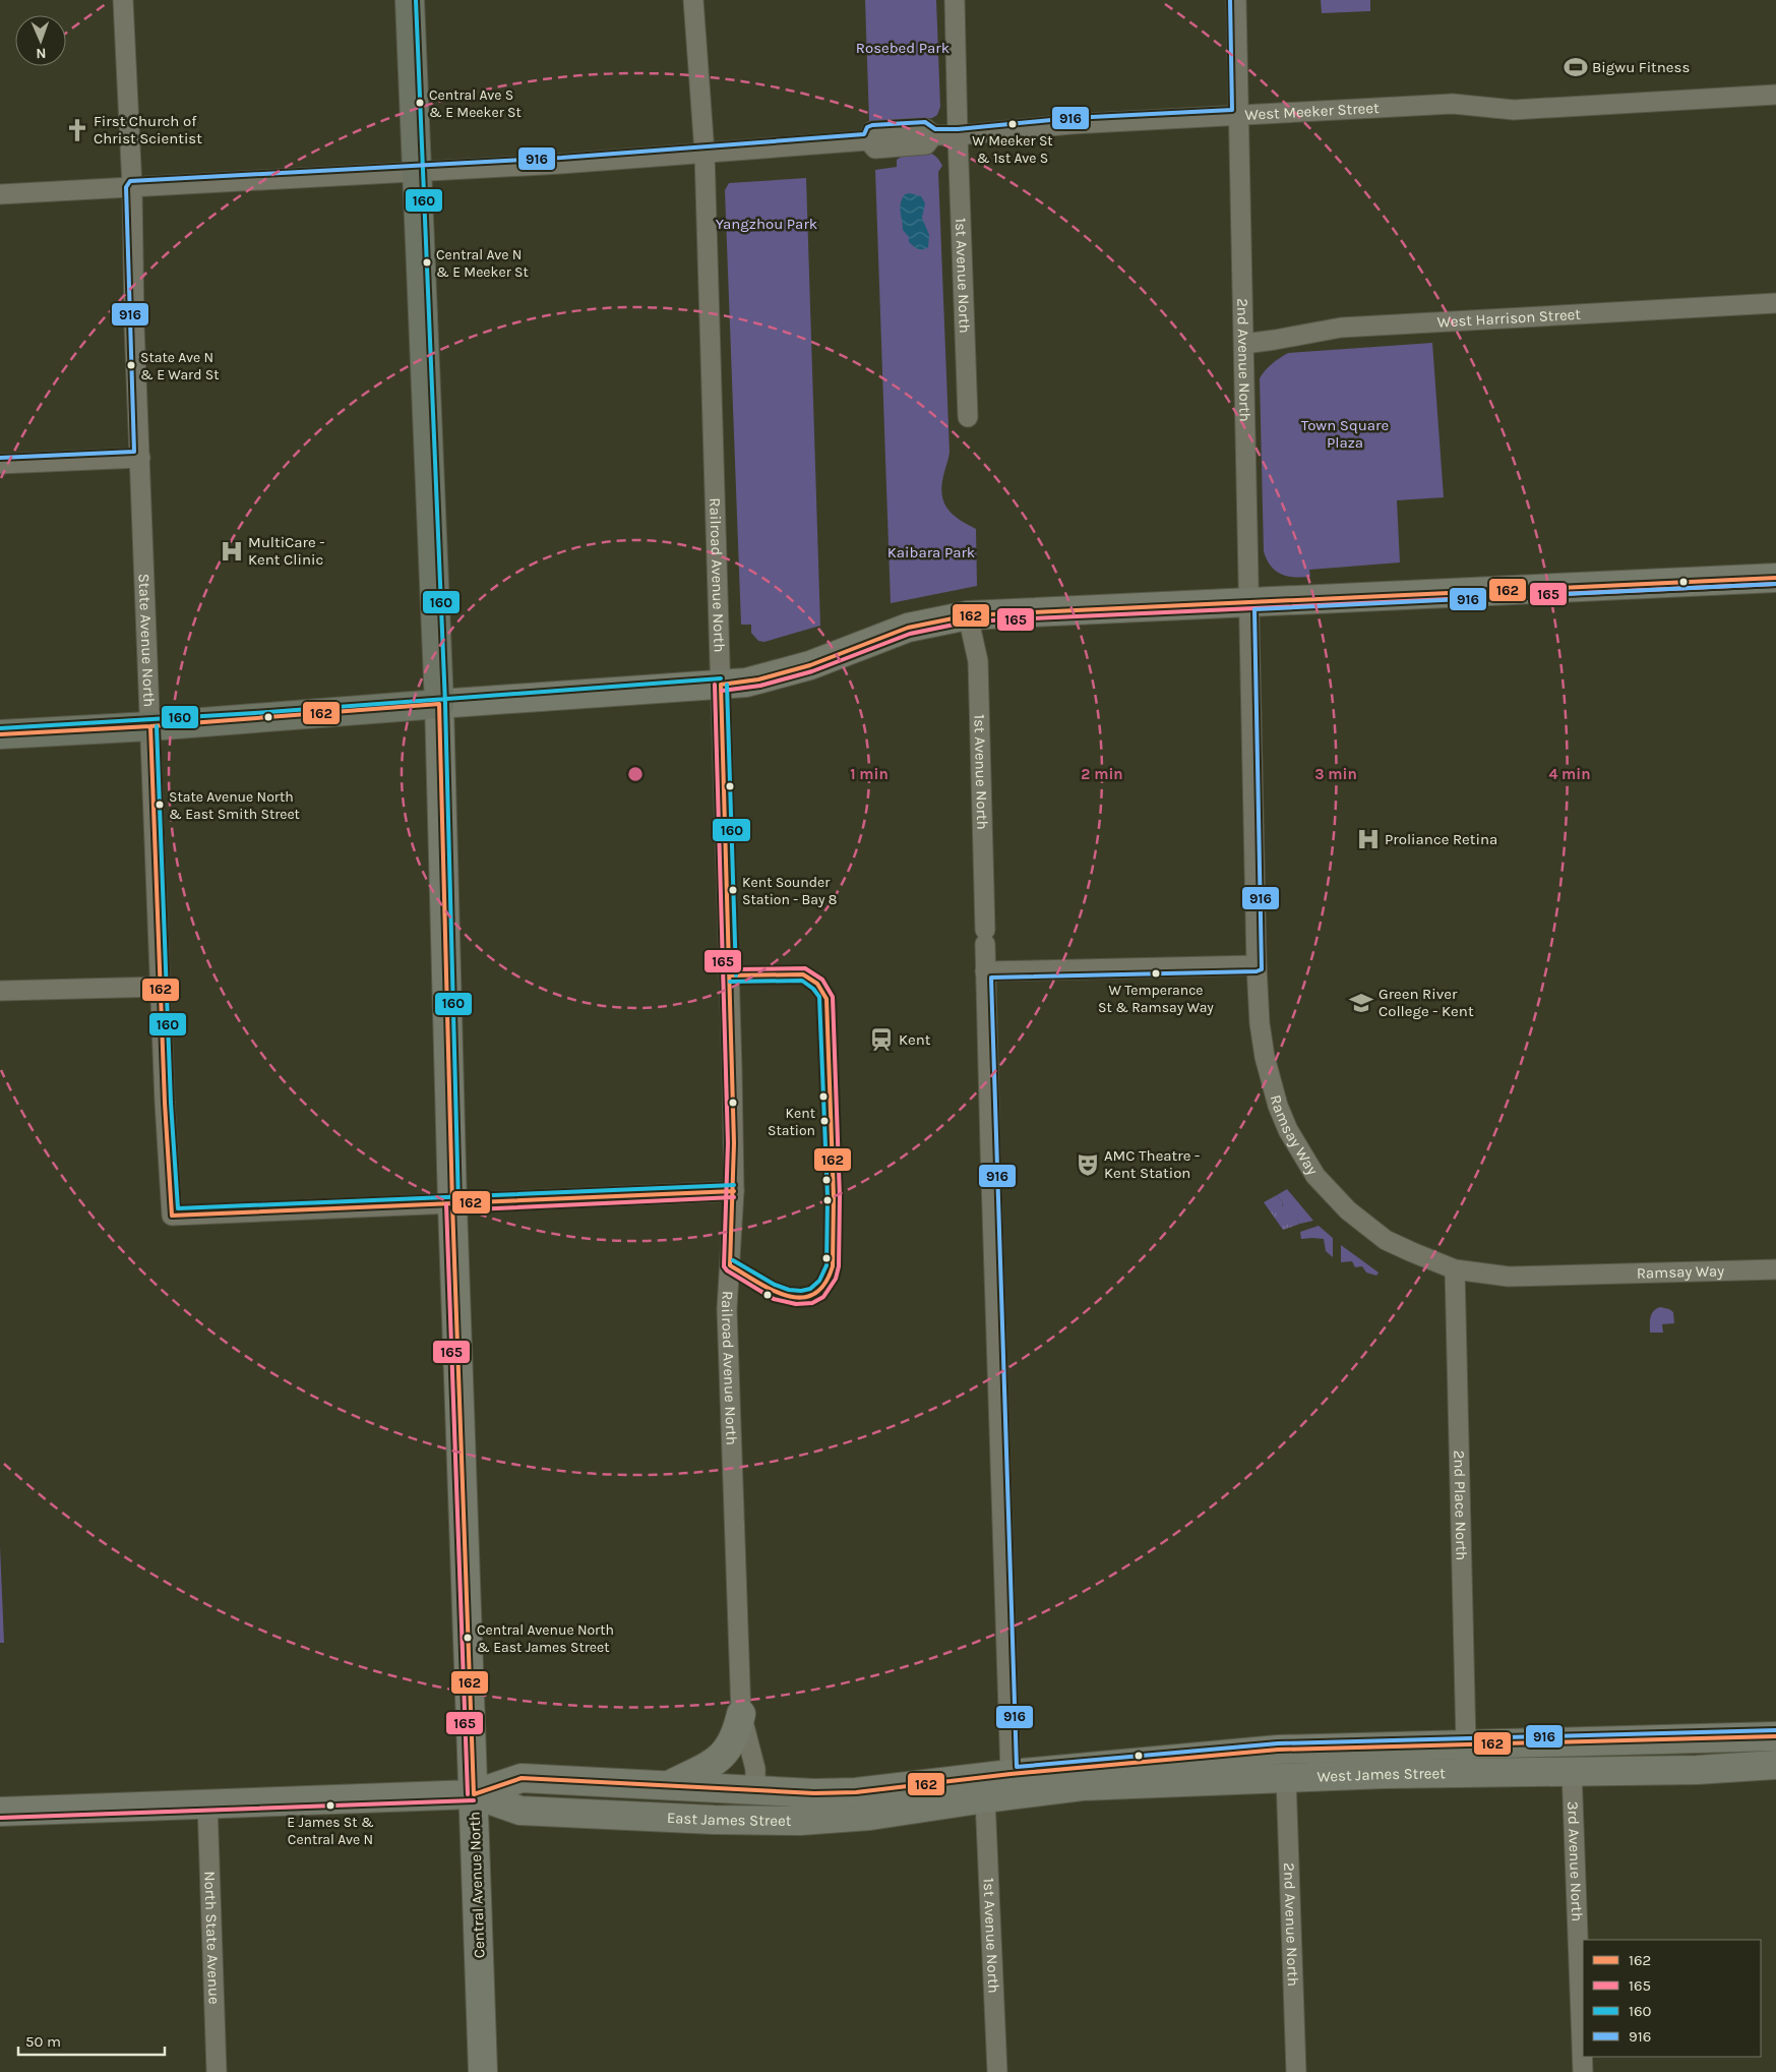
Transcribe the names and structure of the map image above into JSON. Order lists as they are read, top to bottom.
{
  "streets": {
    "main road": ["West James Street", "East James Street", "Central Avenue North"],
    "street": [
      "West Meeker Street",
      "1st Avenue North",
      "West Harrison Street",
      "2nd Avenue North",
      "Railroad Avenue North",
      "State Avenue North",
      "Ramsay Way",
      "2nd Place North",
      "3rd Avenue North",
      "North State Avenue"
    ]
  },
  "crossings": [
    ["West Meeker Street", "1st Avenue North"],
    ["West Meeker Street", "2nd Avenue North"],
    ["West Meeker Street", "Railroad Avenue North"],
    ["1st Avenue North", "West James Street"],
    ["1st Avenue North", "East James Street"],
    ["West Harrison Street", "2nd Avenue North"],
    ["2nd Avenue North", "Ramsay Way"],
    ["2nd Avenue North", "West James Street"],
    ["Railroad Avenue North", "East James Street"],
    ["State Avenue North", "Central Avenue North"],
    ["Ramsay Way", "2nd Place North"],
    ["2nd Place North", "West James Street"],
    ["West James Street", "East James Street"],
    ["West James Street", "3rd Avenue North"],
    ["East James Street", "Central Avenue North"],
    ["East James Street", "North State Avenue"]
  ],
  "parks": [
    "Rosebed Park",
    "Yangzhou Park",
    "Town Square Plaza",
    "Kaibara Park"
  ],
  "places": {
    "sports": ["Bigwu Fitness"],
    "other": [
      "Central Ave S & E Meeker St",
      "W Meeker St & 1st Ave S",
      "Central Ave N & E Meeker St",
      "State Ave N & E Ward St",
      "State Avenue North & East Smith Street",
      "Kent Sounder Station - Bay 8",
      "W Temperance St & Ramsay Way",
      "Kent Station",
      "Central Avenue North & East James Street",
      "E James St & Central Ave N"
    ],
    "church": ["First Church of Christ Scientist"],
    "hospital": ["MultiCare - Kent Clinic", "Proliance Retina"],
    "school or university": ["Green River College - Kent"],
    "station": ["Kent"],
    "theatre": ["AMC Theatre - Kent Station"]
  },
  "lines": [
    "transit line 160",
    "transit line 916",
    "transit line 162",
    "transit line 165"
  ],
  "legend": [
    "162",
    "165",
    "160",
    "916"
  ],
  "scale_bar": "50 m",
  "north": "bottom",
  "rings": [
    "1 min",
    "2 min",
    "3 min",
    "4 min"
  ]
}
